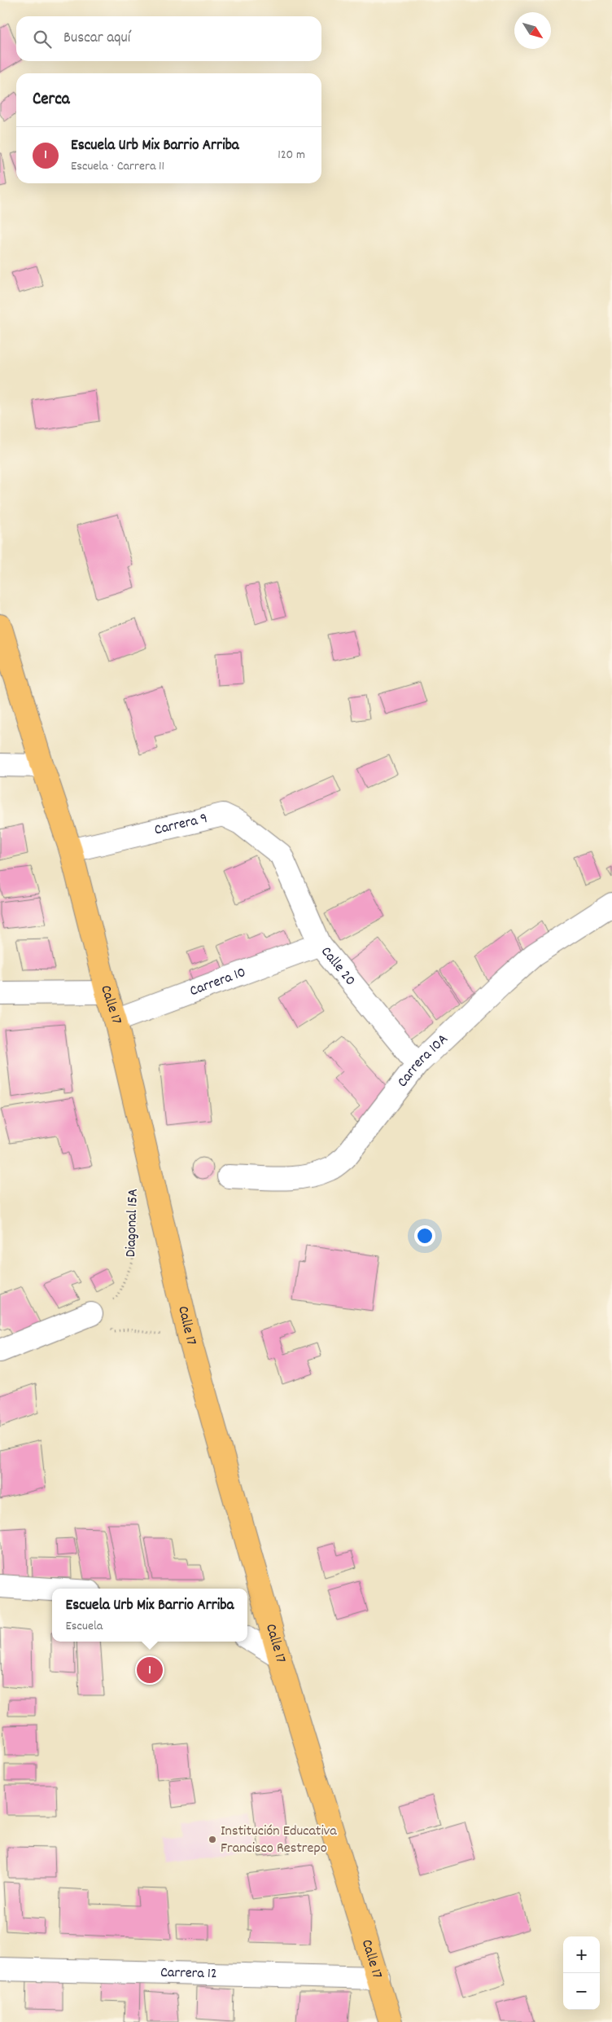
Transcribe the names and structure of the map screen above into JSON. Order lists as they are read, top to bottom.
{
  "streets": {
    "highway": ["Calle 17"],
    "street": [
      "Carrera 9",
      "Calle 20",
      "Carrera 10",
      "Carrera 10A",
      "Carrera 12"
    ],
    "path": ["Diagonal 15A"]
  },
  "crossings": [
    ["Carrera 9", "Calle 20"],
    ["Carrera 9", "Calle 17"],
    ["Calle 20", "Carrera 10"],
    ["Calle 20", "Carrera 10A"],
    ["Carrera 10", "Calle 17"],
    ["Calle 17", "Carrera 12"]
  ],
  "places": ["Institución Educativa Francisco Restrepo"],
  "north": "bottom right",
  "page": {
    "search": "Buscar aquí",
    "heading": "Cerca",
    "list": [
      {
        "mark": "1",
        "name": "Escuela Urb Mix Barrio Arriba",
        "note": "Escuela · Carrera 11",
        "value": "120 m"
      }
    ],
    "popup": ["Escuela Urb Mix Barrio Arriba", "Escuela"],
    "pins": "1",
    "map_buttons": ["+", "−"]
  }
}
